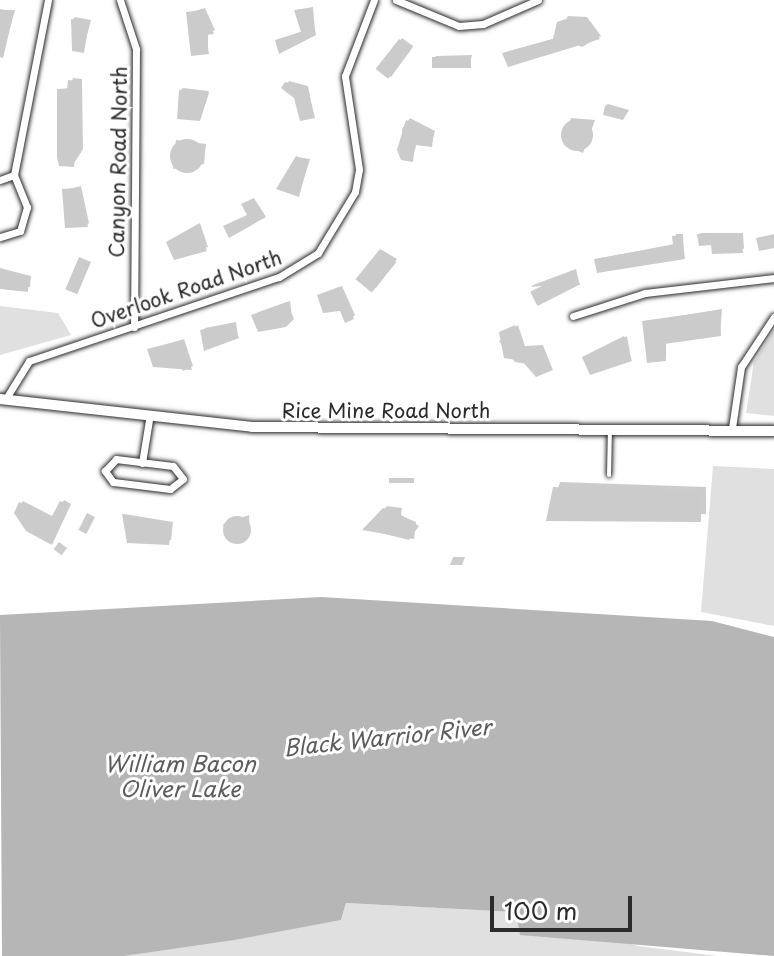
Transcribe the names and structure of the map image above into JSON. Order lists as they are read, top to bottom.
{
  "streets": {
    "main road": ["Rice Mine Road North"],
    "street": ["Canyon Road North", "Overlook Road North"]
  },
  "crossings": [
    ["Canyon Road North", "Overlook Road North"],
    ["Overlook Road North", "Rice Mine Road North"]
  ],
  "water": ["Black Warrior River", "William Bacon Oliver Lake"],
  "scale_bar": "100 m"
}
